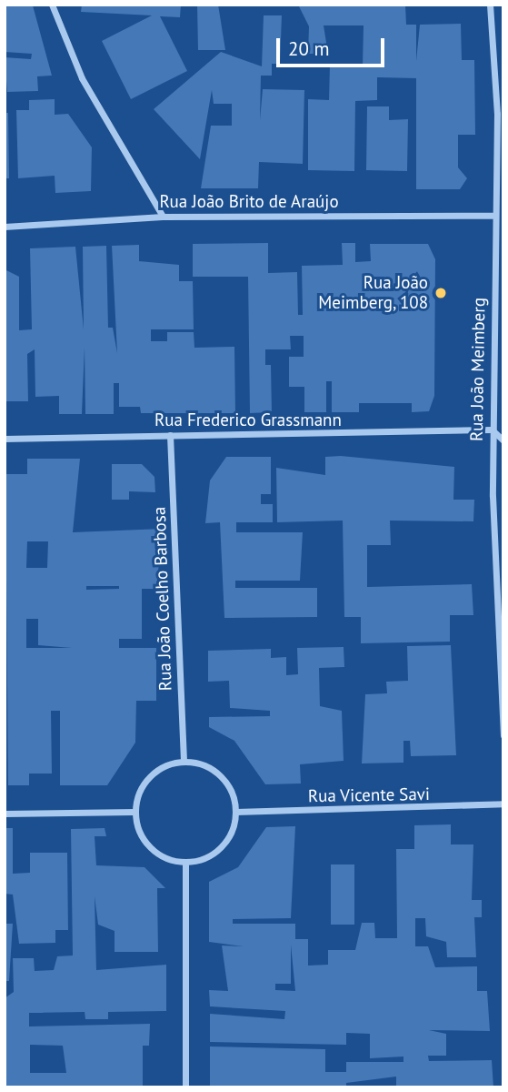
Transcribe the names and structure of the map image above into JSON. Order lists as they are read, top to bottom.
{
  "streets": {
    "street": [
      "Rua João Brito de Araújo",
      "Rua João Meimberg",
      "Rua Frederico Grassmann",
      "Rua João Coelho Barbosa",
      "Rua Vicente Savi"
    ]
  },
  "crossings": [
    ["Rua João Brito de Araújo", "Rua João Meimberg"],
    ["Rua João Meimberg", "Rua Frederico Grassmann"],
    ["Rua Frederico Grassmann", "Rua João Coelho Barbosa"],
    ["Rua João Coelho Barbosa", "Rua Vicente Savi"]
  ],
  "places": ["Rua João Meimberg, 108"],
  "scale_bar": "20 m"
}
